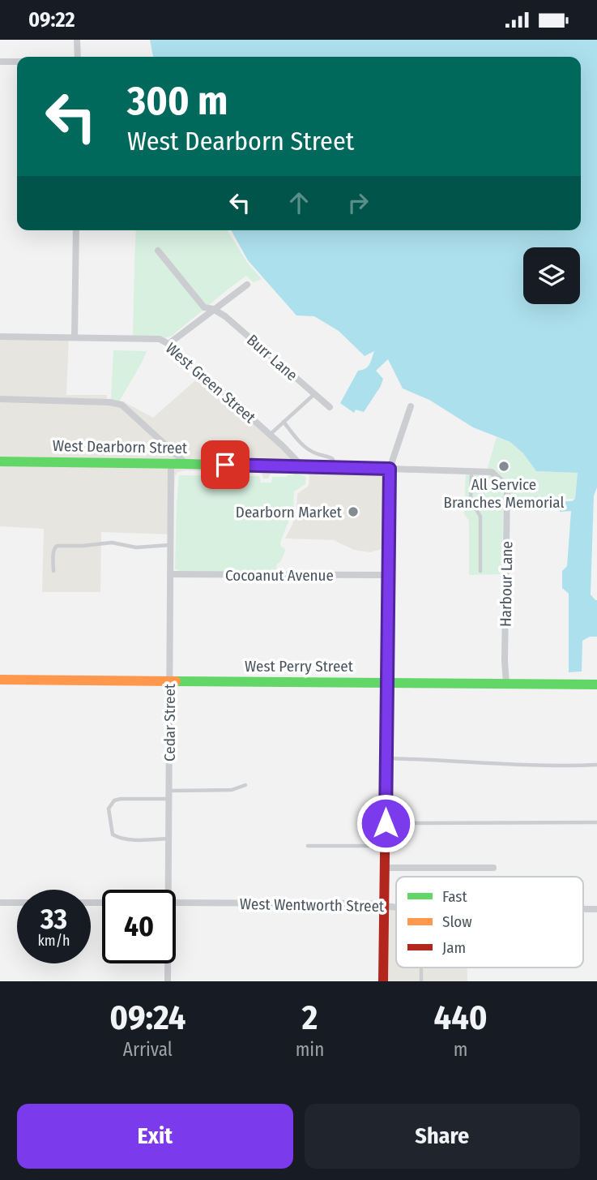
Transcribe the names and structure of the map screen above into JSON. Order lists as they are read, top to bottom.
{
  "streets": {
    "street": [
      "Burr Lane",
      "West Green Street",
      "West Dearborn Street",
      "Cocoanut Avenue",
      "Harbour Lane",
      "West Perry Street",
      "Cedar Street",
      "West Wentworth Street"
    ]
  },
  "crossings": [
    ["West Green Street", "West Dearborn Street"],
    ["West Dearborn Street", "Harbour Lane"],
    ["West Dearborn Street", "Cedar Street"],
    ["Cocoanut Avenue", "Cedar Street"],
    ["Harbour Lane", "West Perry Street"],
    ["West Perry Street", "Cedar Street"]
  ],
  "places": ["All Service Branches Memorial", "Dearborn Market"],
  "legend": ["Fast", "Slow", "Jam"],
  "page": {
    "status": "09:22",
    "turn": ["300 m", "West Dearborn Street"],
    "speed": "33 km/h",
    "limit": "40",
    "eta": [
      "09:24",
      "Arrival",
      "2",
      "min",
      "440",
      "m"
    ],
    "buttons": ["Exit", "Share"]
  }
}
